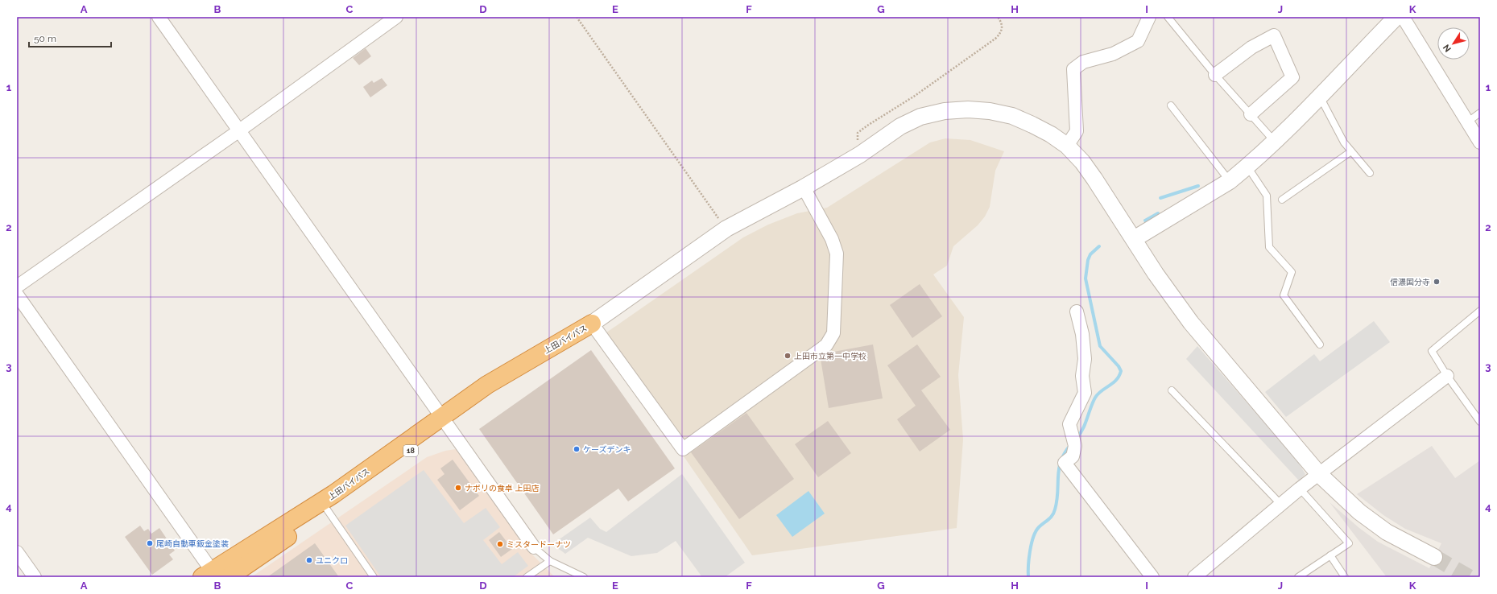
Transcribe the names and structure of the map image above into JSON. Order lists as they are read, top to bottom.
{
  "streets": {
    "highway": ["上田バイパス", "18"]
  },
  "places": [
    "信濃国分寺",
    "上田市立第一中学校",
    "ケーズデンキ",
    "ナポリの食卓 上田店",
    "尾崎自動車鈑金塗装",
    "ミスタードーナツ",
    "ユニクロ"
  ],
  "scale_bar": "50 m",
  "north": "bottom left",
  "grid": {
    "columns": [
      "A",
      "B",
      "C",
      "D",
      "E",
      "F",
      "G",
      "H",
      "I",
      "J",
      "K"
    ],
    "rows": [
      "1",
      "2",
      "3",
      "4"
    ]
  }
}
